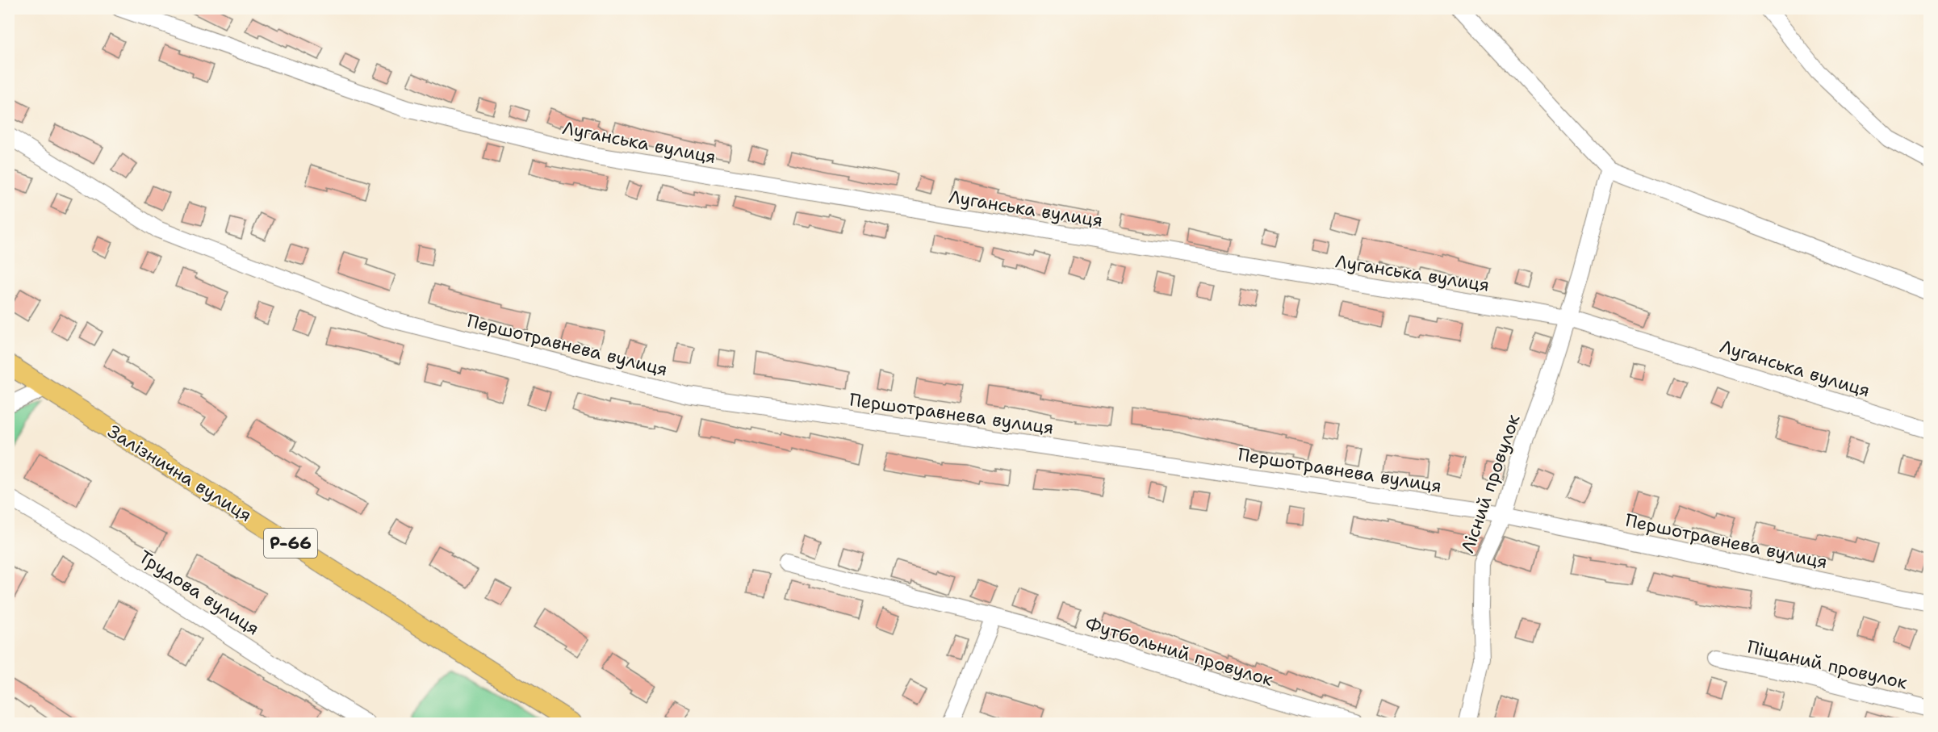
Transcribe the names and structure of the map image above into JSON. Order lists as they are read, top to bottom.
{
  "streets": {
    "main road": ["Залізнична вулиця", "Р-66"],
    "street": [
      "Луганська вулиця",
      "Першотравнева вулиця",
      "Лісний провулок",
      "Трудова вулиця",
      "Футбольний провулок",
      "Піщаний провулок"
    ]
  },
  "crossings": [
    ["Луганська вулиця", "Лісний провулок"],
    ["Першотравнева вулиця", "Лісний провулок"]
  ]
}
